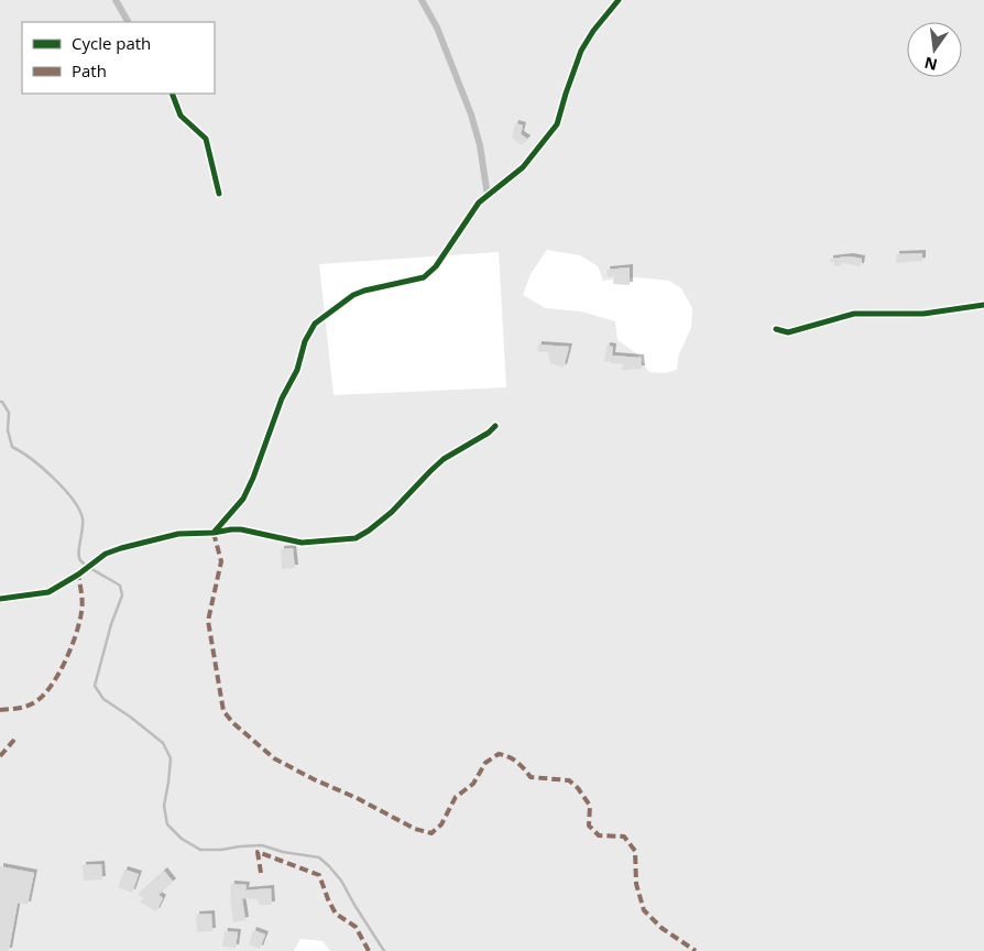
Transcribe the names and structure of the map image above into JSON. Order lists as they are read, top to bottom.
{
  "legend": ["Cycle path", "Path"],
  "north": "bottom"
}
